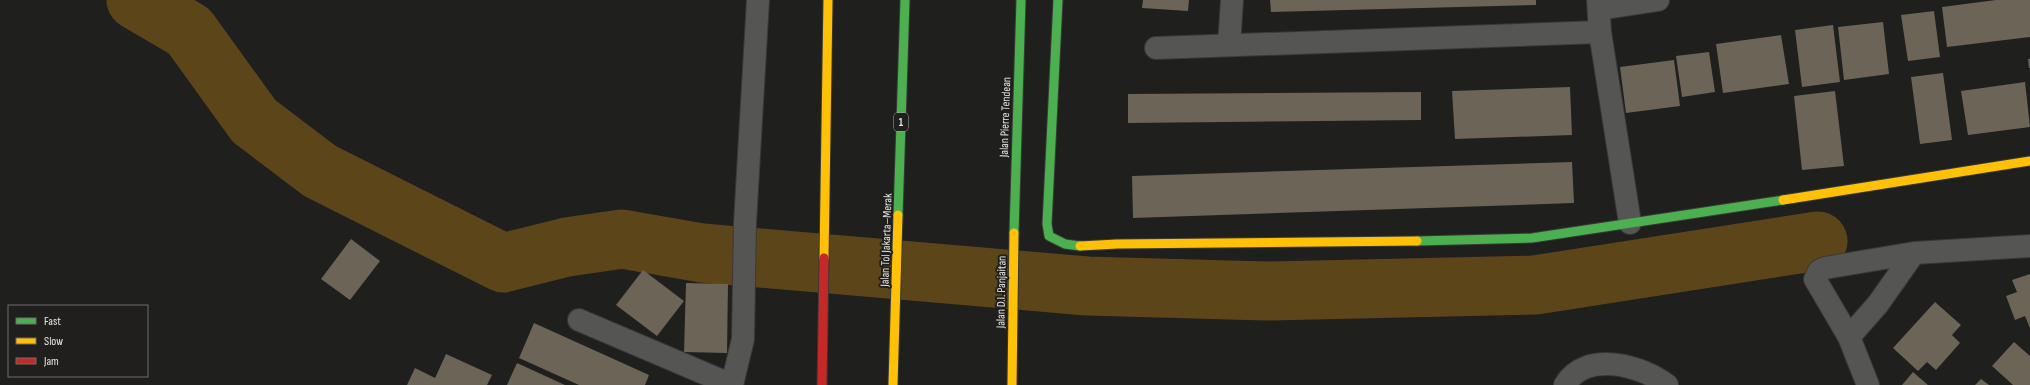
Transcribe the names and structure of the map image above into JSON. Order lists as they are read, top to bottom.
{
  "streets": {
    "main road": [
      "Jalan Pierre Tendean",
      "1",
      "Jalan Tol Jakarta–Merak",
      "Jalan D.I. Panjaitan"
    ]
  },
  "crossings": [
    ["Jalan Pierre Tendean", "Jalan D.I. Panjaitan"]
  ],
  "legend": ["Fast", "Slow", "Jam"]
}
